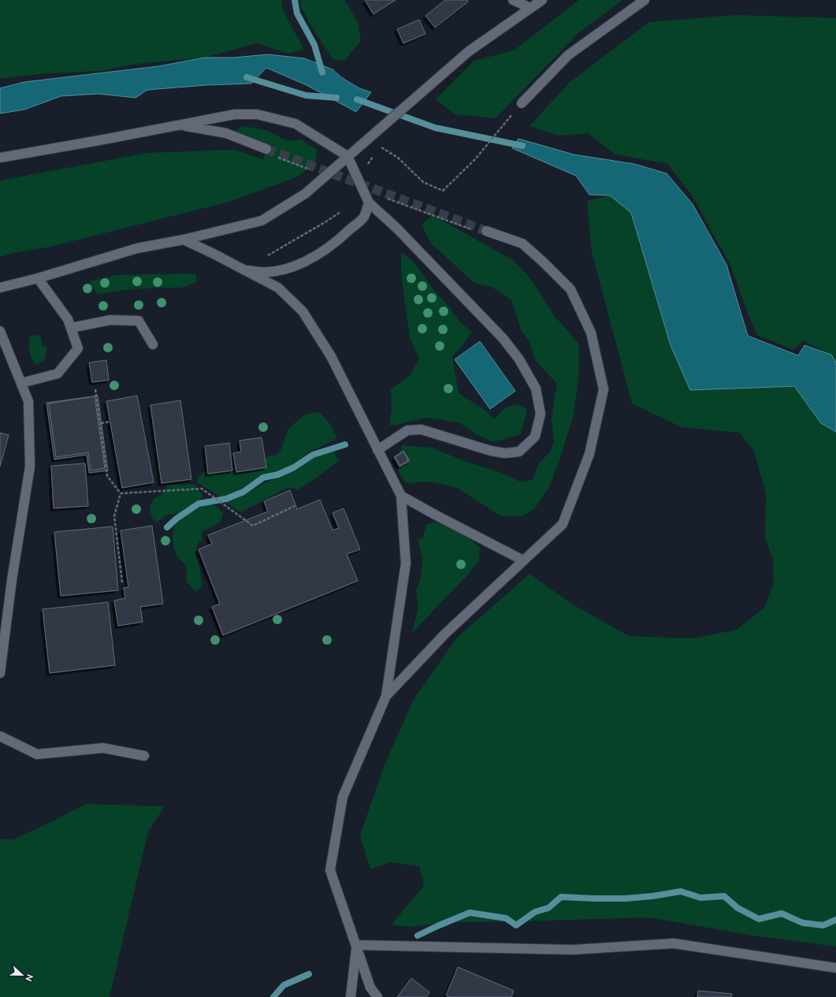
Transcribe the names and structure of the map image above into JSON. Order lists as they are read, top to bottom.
{
  "north": "right"
}
